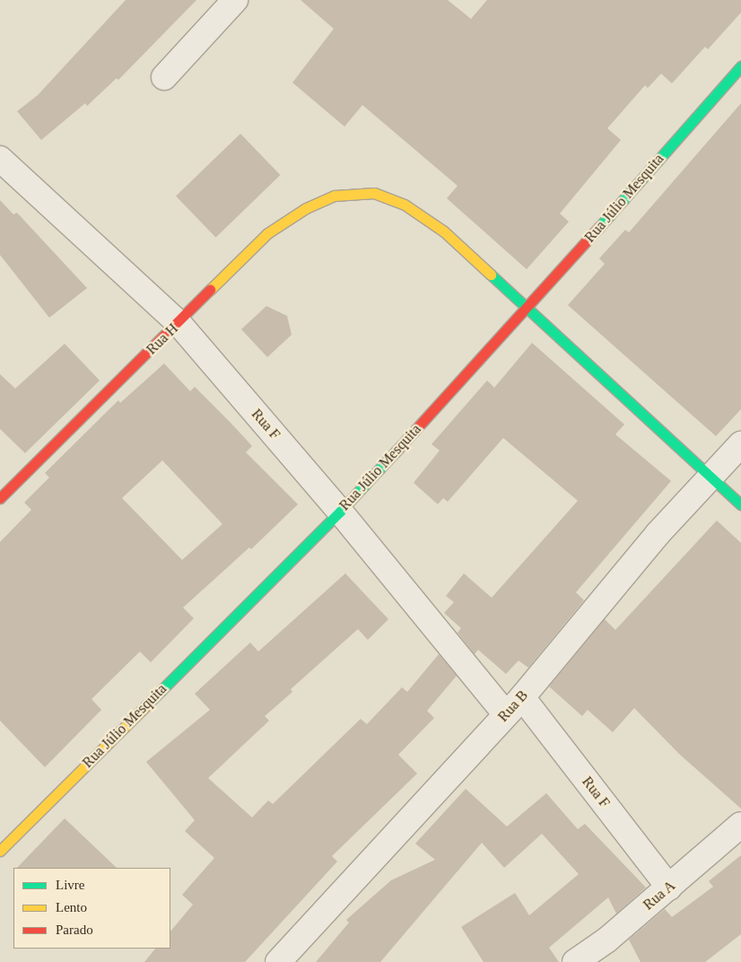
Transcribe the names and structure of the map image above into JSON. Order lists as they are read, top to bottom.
{
  "streets": {
    "street": [
      "Rua Júlio Mesquita",
      "Rua H",
      "Rua F",
      "Rua B",
      "Rua A"
    ]
  },
  "crossings": [
    ["Rua Júlio Mesquita", "Rua H"],
    ["Rua Júlio Mesquita", "Rua F"],
    ["Rua H", "Rua F"],
    ["Rua F", "Rua B"],
    ["Rua F", "Rua A"]
  ],
  "legend": ["Livre", "Lento", "Parado"]
}
